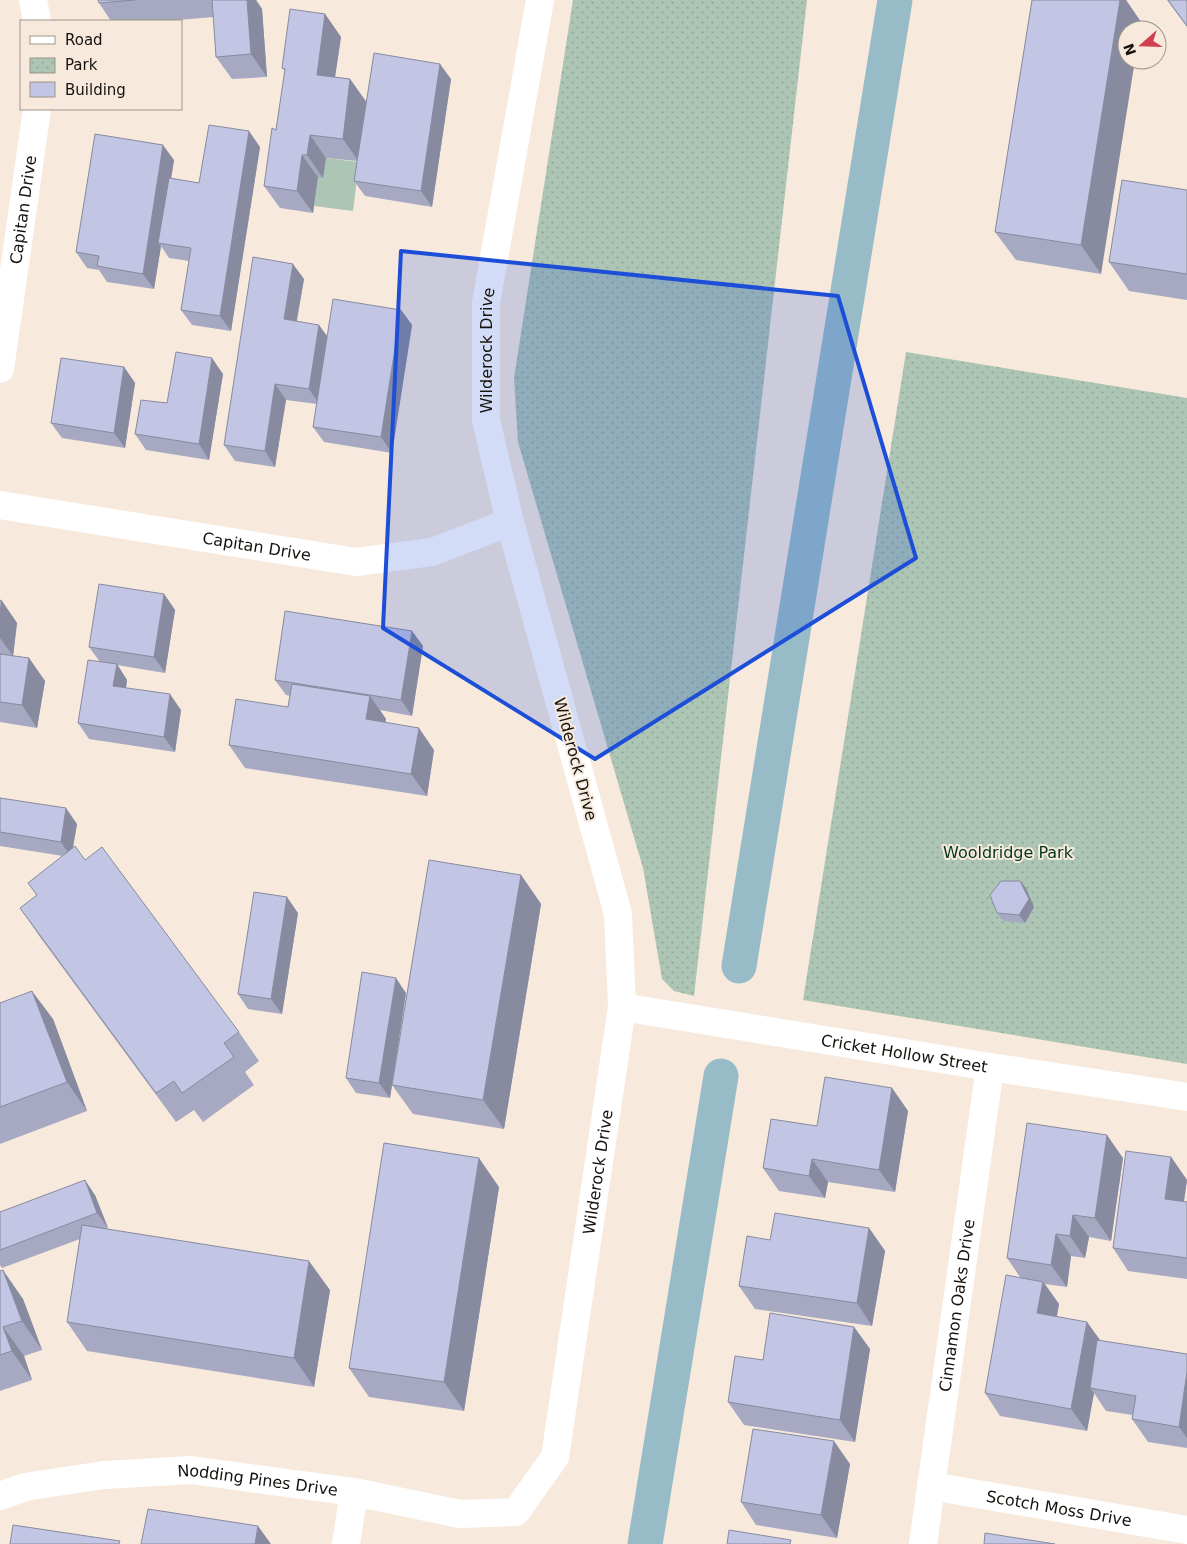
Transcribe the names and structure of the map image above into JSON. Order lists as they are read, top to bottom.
{
  "streets": {
    "street": [
      "Capitan Drive",
      "Wilderock Drive",
      "Cricket Hollow Street",
      "Cinnamon Oaks Drive",
      "Nodding Pines Drive",
      "Scotch Moss Drive"
    ]
  },
  "crossings": [
    ["Capitan Drive", "Wilderock Drive"],
    ["Wilderock Drive", "Cricket Hollow Street"],
    ["Wilderock Drive", "Nodding Pines Drive"],
    ["Cricket Hollow Street", "Cinnamon Oaks Drive"],
    ["Cinnamon Oaks Drive", "Scotch Moss Drive"]
  ],
  "parks": ["Wooldridge Park"],
  "legend": ["Road", "Park", "Building"],
  "north": "left"
}
